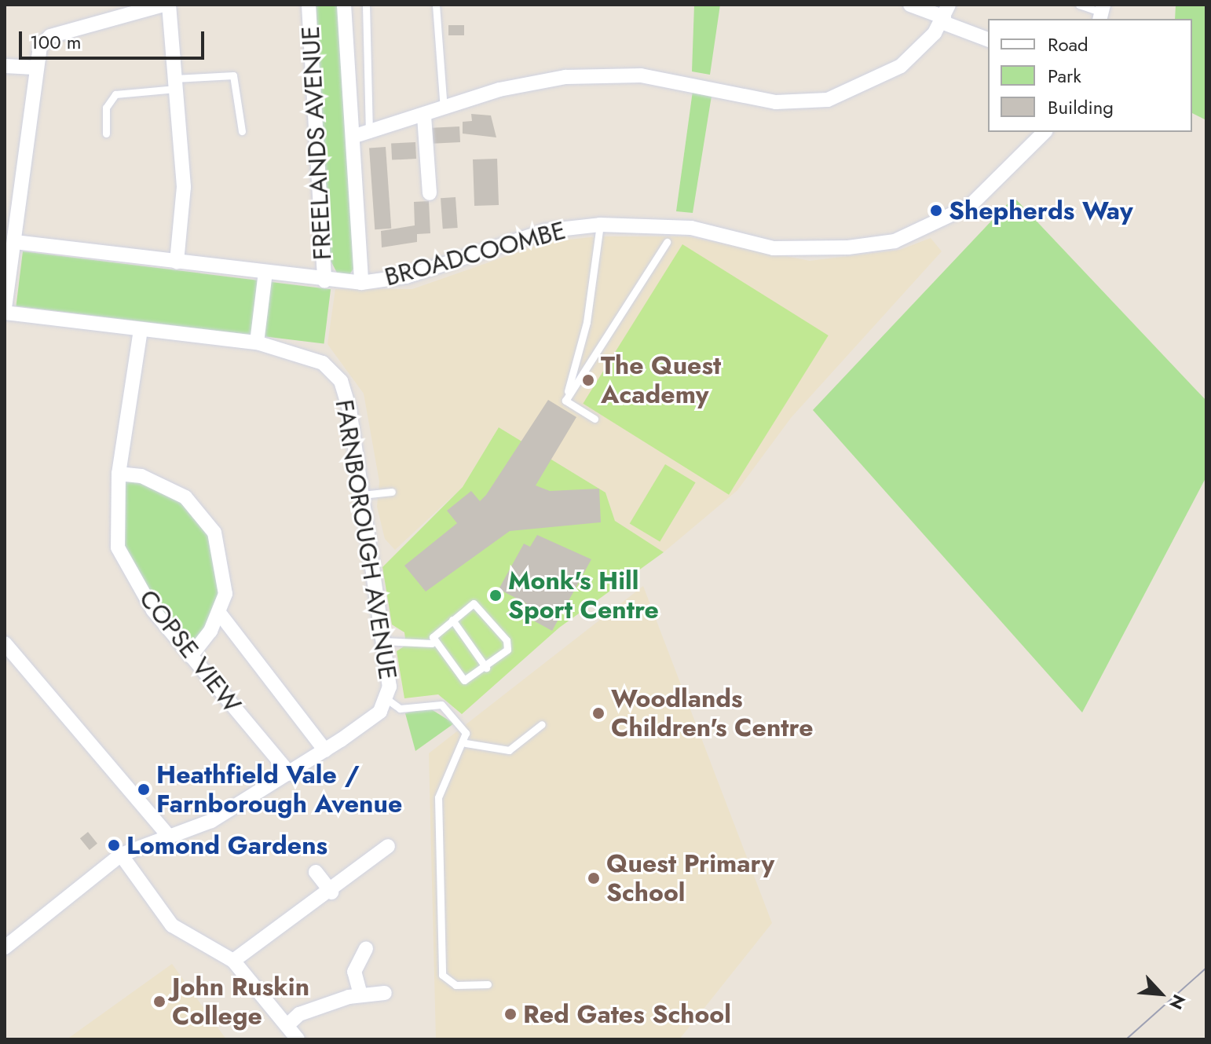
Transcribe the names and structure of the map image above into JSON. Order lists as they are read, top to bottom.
{
  "streets": {
    "street": [
      "FREELANDS AVENUE",
      "BROADCOOMBE",
      "FARNBOROUGH AVENUE",
      "COPSE VIEW"
    ]
  },
  "crossings": [
    ["FREELANDS AVENUE", "BROADCOOMBE"],
    ["FARNBOROUGH AVENUE", "COPSE VIEW"]
  ],
  "places": [
    "Shepherds Way",
    "The Quest Academy",
    "Monk's Hill Sport Centre",
    "Woodlands Children's Centre",
    "Heathfield Vale / Farnborough Avenue",
    "Lomond Gardens",
    "Quest Primary School",
    "John Ruskin College",
    "Red Gates School"
  ],
  "legend": ["Road", "Park", "Building"],
  "scale_bar": "100 m",
  "north": "bottom right"
}
